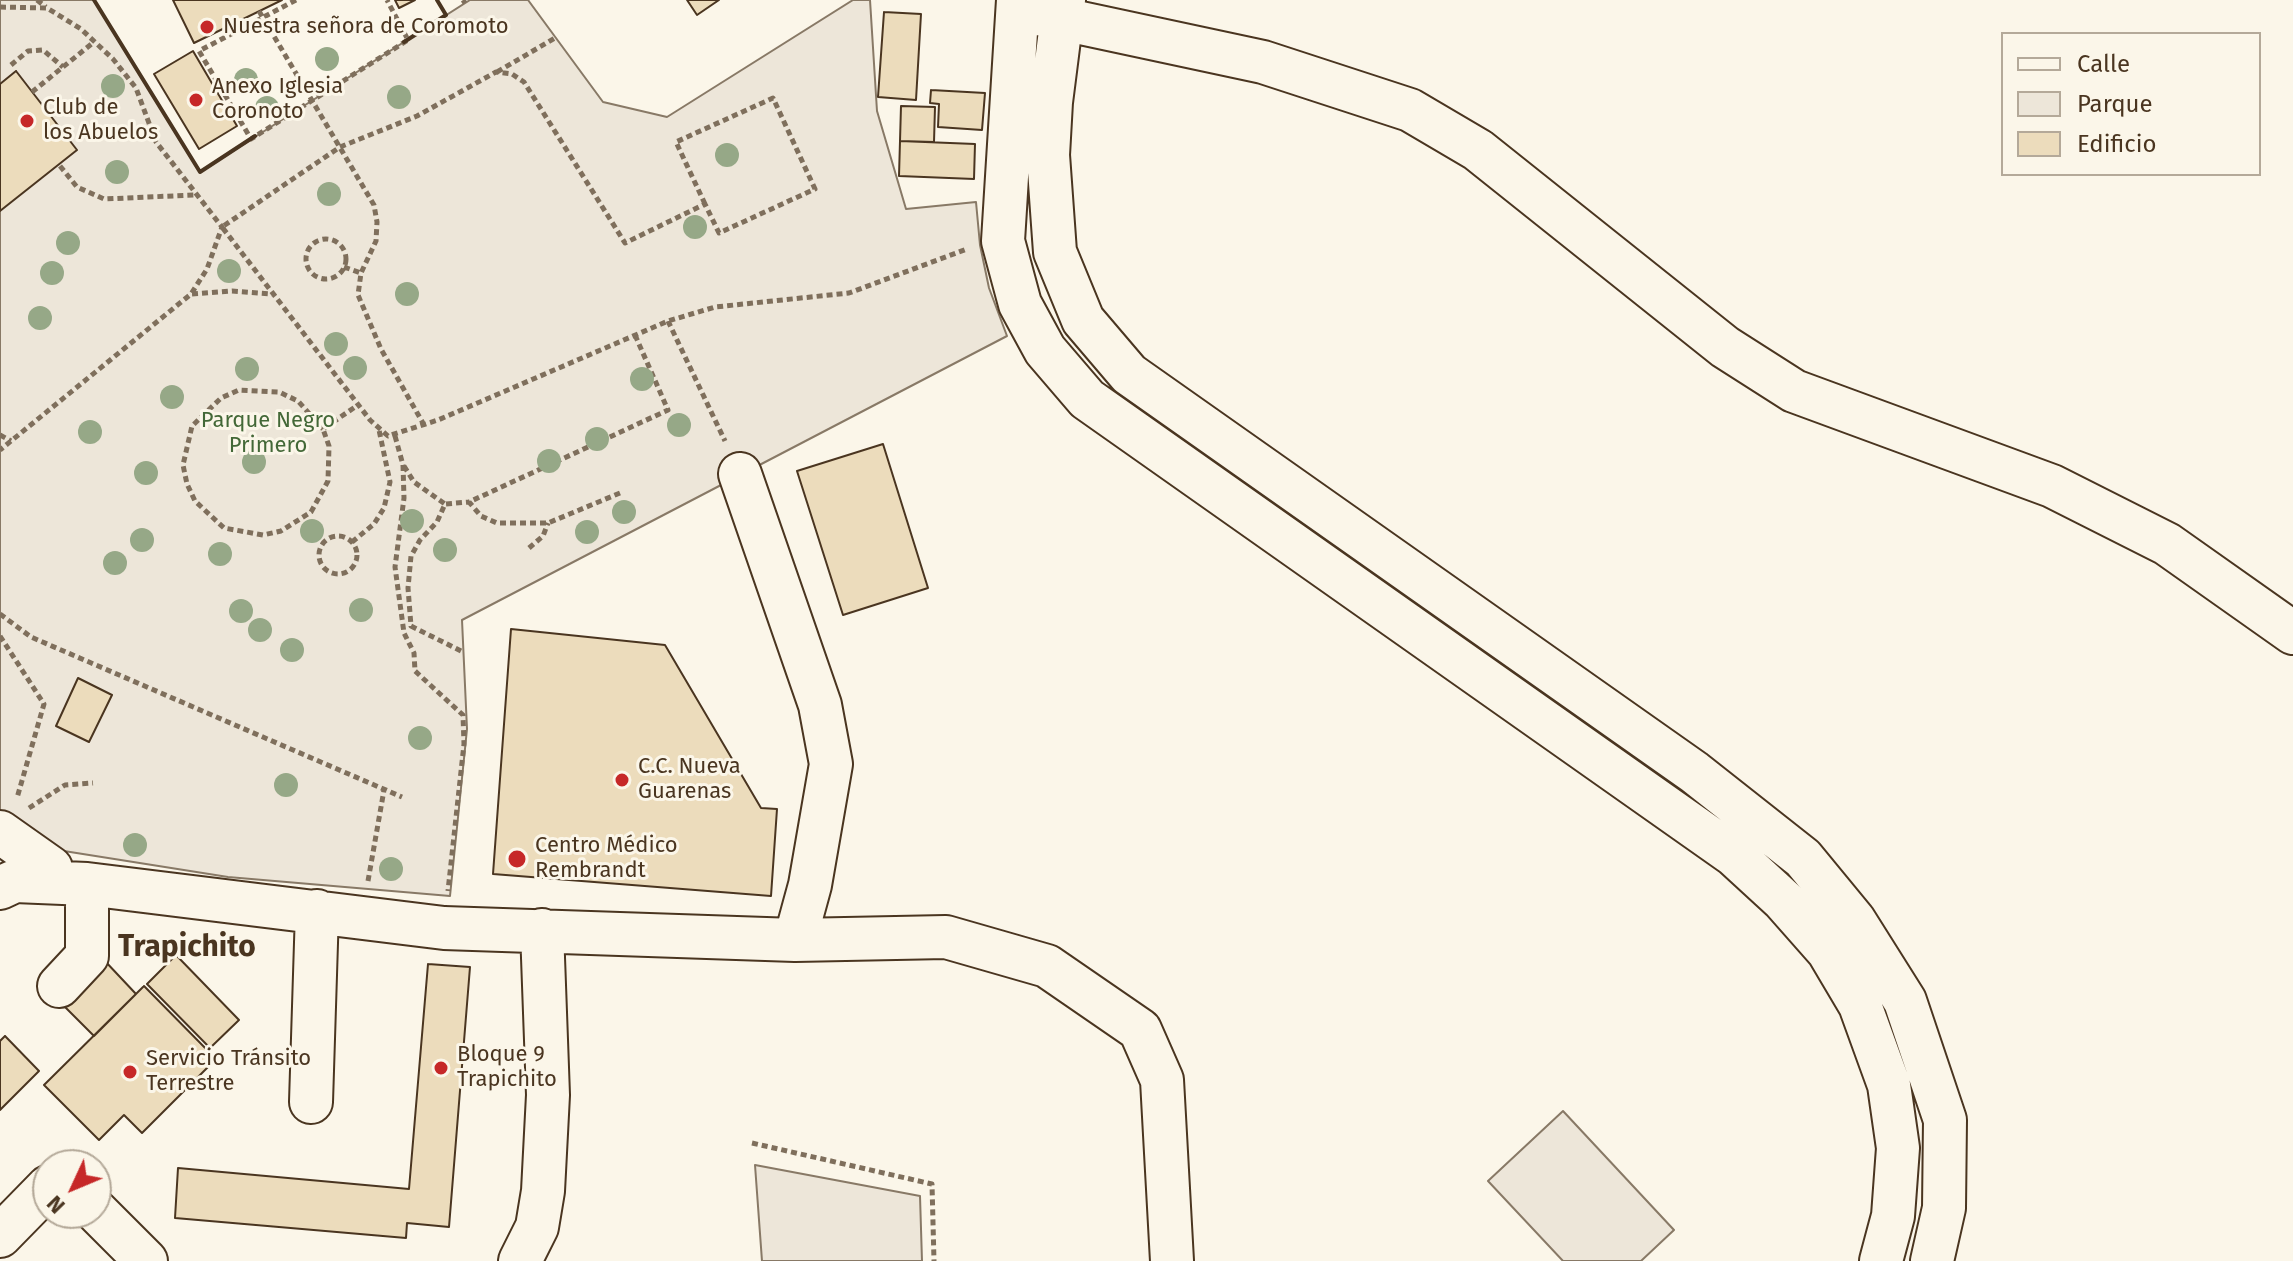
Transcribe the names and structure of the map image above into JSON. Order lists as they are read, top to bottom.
{
  "districts": ["Trapichito"],
  "parks": ["Parque Negro Primero"],
  "places": [
    "Nuestra señora de Coromoto",
    "Anexo Iglesia Coronoto",
    "Club de los Abuelos",
    "C.C. Nueva Guarenas",
    "Centro Médico Rembrandt",
    "Bloque 9 Trapichito",
    "Servicio Tránsito Terrestre"
  ],
  "legend": ["Calle", "Parque", "Edificio"],
  "north": "bottom left"
}
